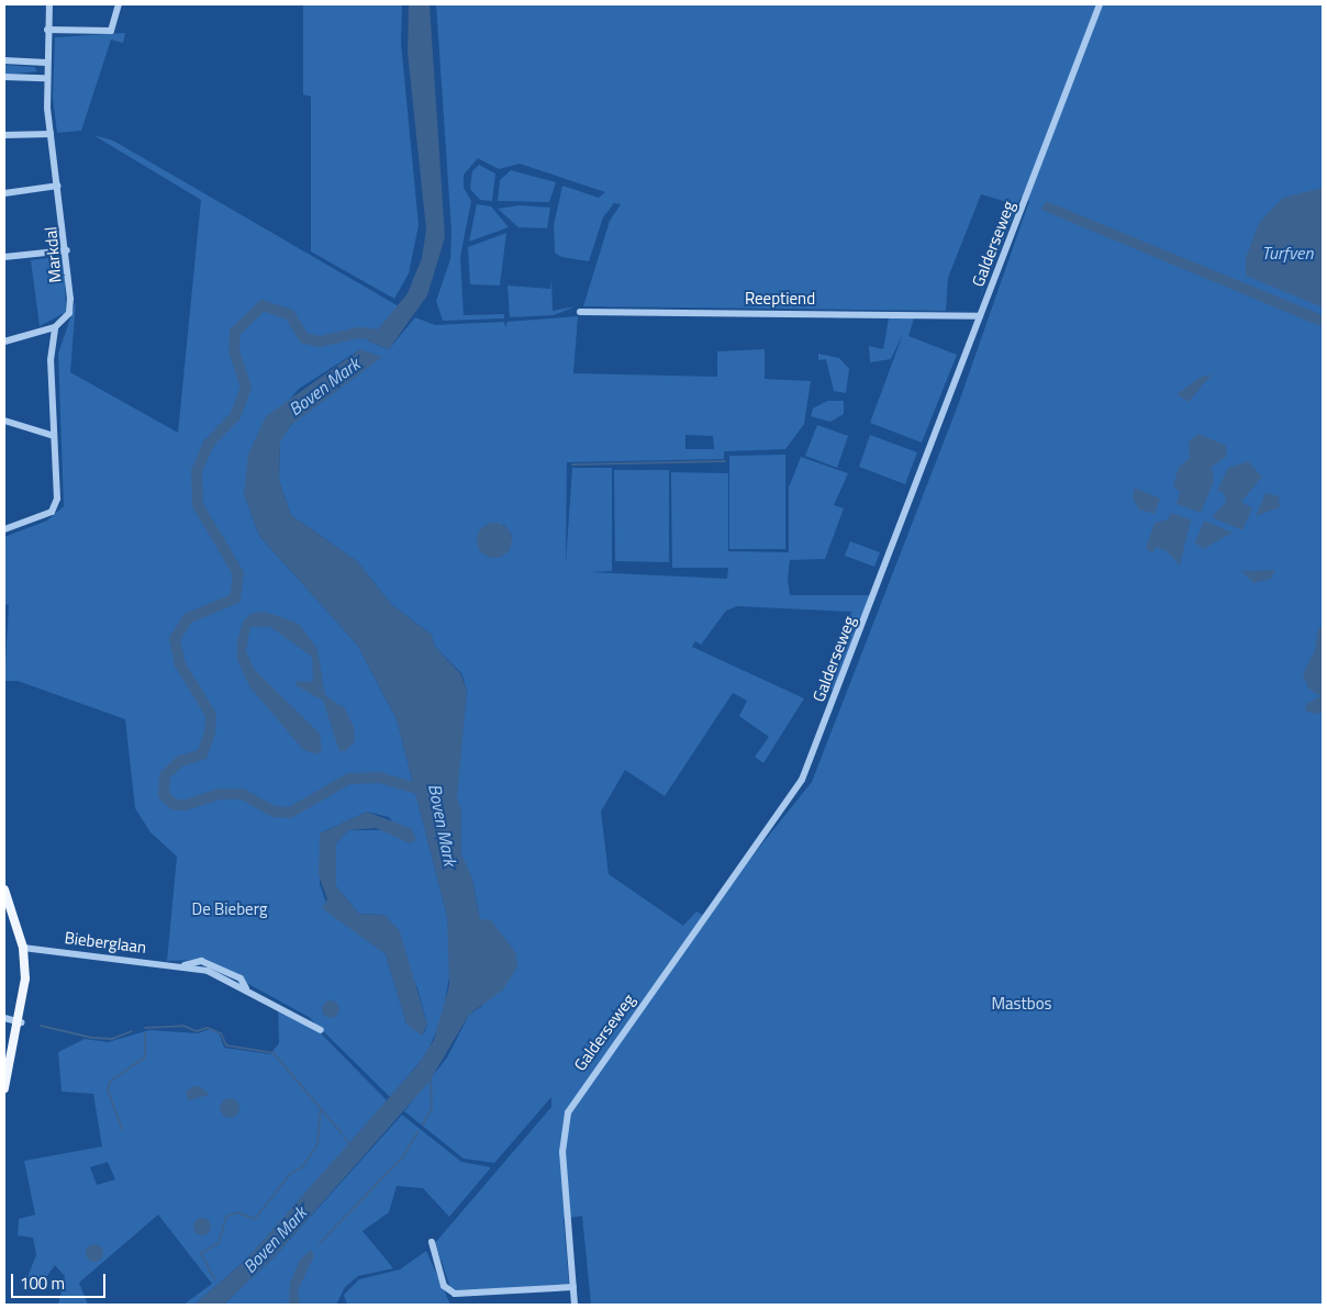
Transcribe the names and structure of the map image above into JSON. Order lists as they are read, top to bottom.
{
  "streets": {
    "street": [
      "Galderseweg",
      "Markdal",
      "Reeptiend",
      "Bieberglaan"
    ]
  },
  "crossings": [
    ["Galderseweg", "Reeptiend"]
  ],
  "water": ["Turfven", "Boven Mark"],
  "parks": ["De Bieberg", "Mastbos"],
  "scale_bar": "100 m"
}
